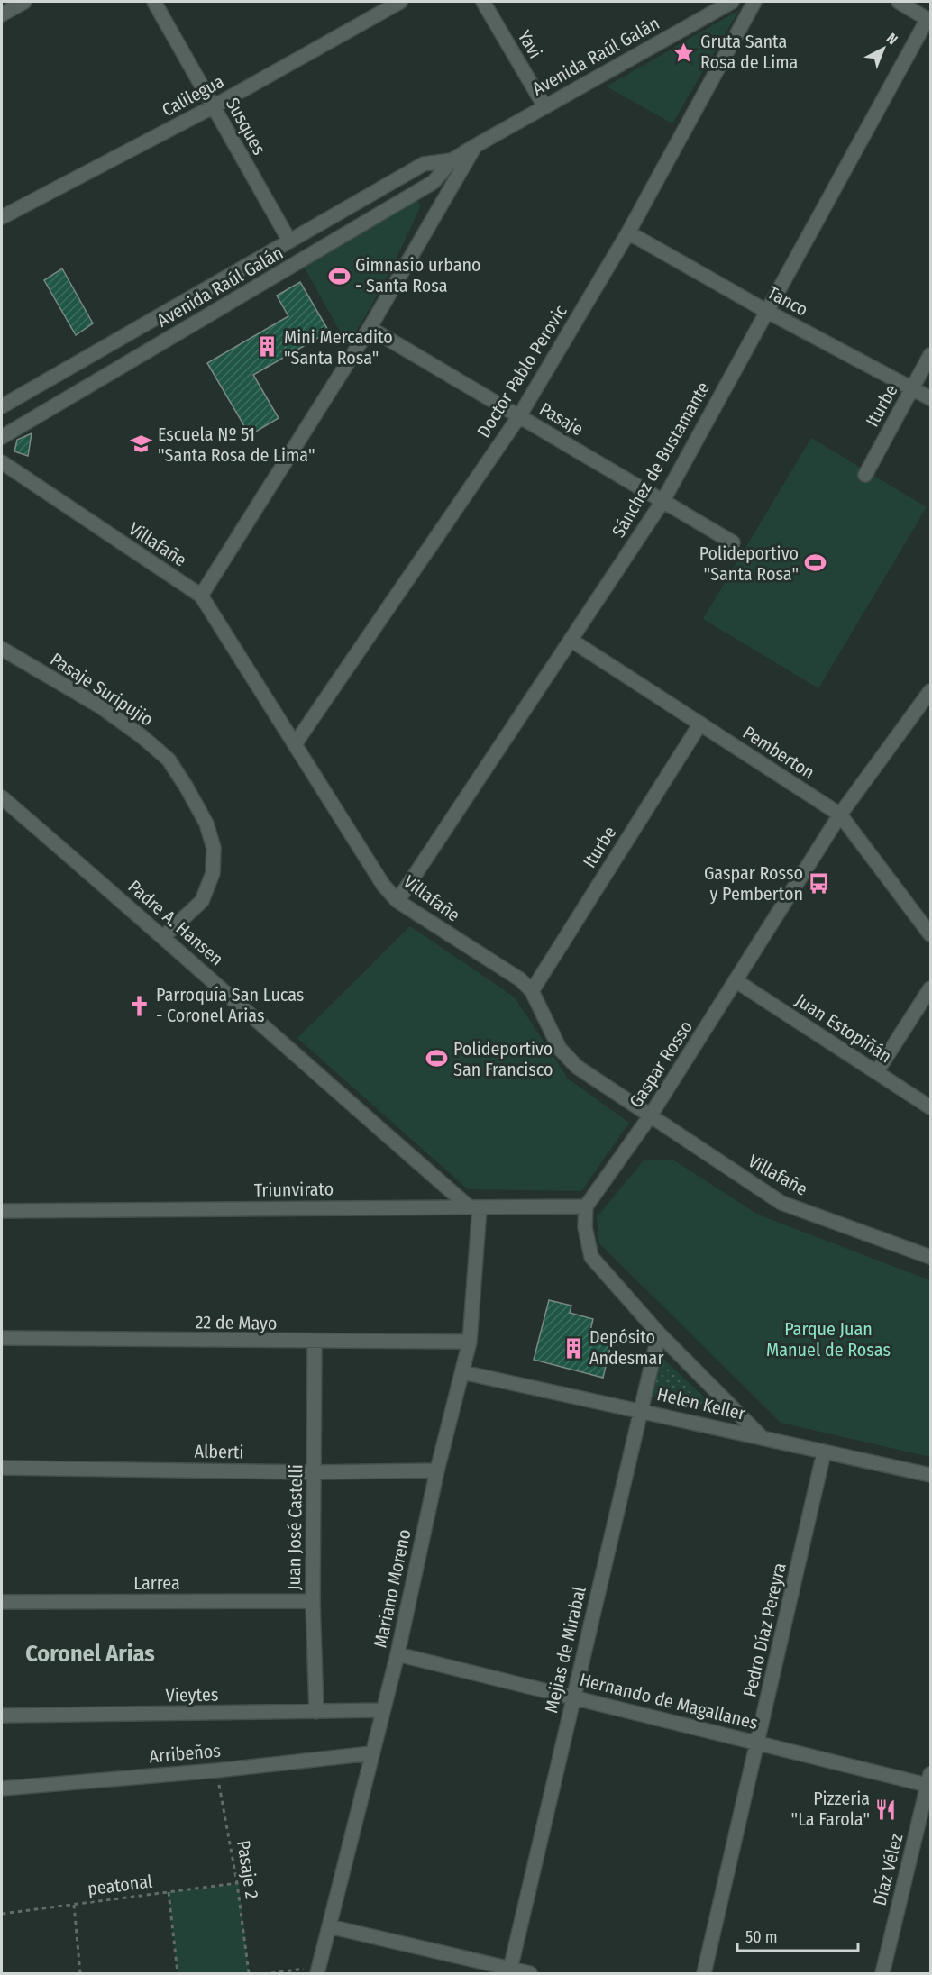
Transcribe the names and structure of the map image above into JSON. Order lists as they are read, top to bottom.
{
  "streets": {
    "street": [
      "Yavi",
      "Avenida Raúl Galán",
      "Calilegua",
      "Susques",
      "Tanco",
      "Doctor Pablo Perovic",
      "Iturbe",
      "Pasaje",
      "Sánchez de Bustamante",
      "Villafañe",
      "Pasaje Suripujio",
      "Pemberton",
      "Padre A. Hansen",
      "Juan Estopiñán",
      "Gaspar Rosso",
      "Triunvirato",
      "22 de Mayo",
      "Helen Keller",
      "Alberti",
      "Juan José Castelli",
      "Larrea",
      "Mariano Moreno",
      "Pedro Díaz Pereyra",
      "Mejias de Mirabal",
      "Vieytes",
      "Hernando de Magallanes",
      "Arribeños",
      "Díaz Vélez"
    ],
    "path": ["Pasaje 2", "peatonal"]
  },
  "crossings": [
    ["Yavi", "Avenida Raúl Galán"],
    ["Avenida Raúl Galán", "Susques"],
    ["Calilegua", "Susques"],
    ["Tanco", "Doctor Pablo Perovic"],
    ["Tanco", "Iturbe"],
    ["Tanco", "Sánchez de Bustamante"],
    ["Doctor Pablo Perovic", "Pasaje"],
    ["Doctor Pablo Perovic", "Villafañe"],
    ["Iturbe", "Villafañe"],
    ["Iturbe", "Pemberton"],
    ["Pasaje", "Sánchez de Bustamante"],
    ["Sánchez de Bustamante", "Villafañe"],
    ["Sánchez de Bustamante", "Pemberton"],
    ["Villafañe", "Gaspar Rosso"],
    ["Pasaje Suripujio", "Padre A. Hansen"],
    ["Pemberton", "Gaspar Rosso"],
    ["Padre A. Hansen", "Triunvirato"],
    ["Padre A. Hansen", "Mariano Moreno"],
    ["Juan Estopiñán", "Gaspar Rosso"],
    ["Gaspar Rosso", "Triunvirato"],
    ["Triunvirato", "Mariano Moreno"],
    ["22 de Mayo", "Juan José Castelli"],
    ["22 de Mayo", "Mariano Moreno"],
    ["Helen Keller", "Mariano Moreno"],
    ["Helen Keller", "Pedro Díaz Pereyra"],
    ["Helen Keller", "Mejias de Mirabal"],
    ["Alberti", "Juan José Castelli"],
    ["Alberti", "Mariano Moreno"],
    ["Juan José Castelli", "Larrea"],
    ["Juan José Castelli", "Vieytes"],
    ["Mariano Moreno", "Vieytes"],
    ["Mariano Moreno", "Hernando de Magallanes"],
    ["Mariano Moreno", "Arribeños"],
    ["Pedro Díaz Pereyra", "Hernando de Magallanes"],
    ["Mejias de Mirabal", "Hernando de Magallanes"],
    ["Hernando de Magallanes", "Díaz Vélez"],
    ["Arribeños", "Pasaje 2"],
    ["Pasaje 2", "peatonal"]
  ],
  "districts": ["Coronel Arias"],
  "parks": ["Parque Juan Manuel de Rosas"],
  "places": {
    "place": ["Gruta Santa Rosa de Lima"],
    "sports": ["Gimnasio urbano - Santa Rosa", "Polideportivo \"Santa Rosa\"", "Polideportivo San Francisco"],
    "building": ["Mini Mercadito \"Santa Rosa\"", "Depósito Andesmar"],
    "school or university": ["Escuela Nº 51 \"Santa Rosa de Lima\""],
    "bus stop": ["Gaspar Rosso y Pemberton"],
    "church": ["Parroquía San Lucas - Coronel Arias"],
    "restaurant": ["Pizzeria \"La Farola\""]
  },
  "scale_bar": "50 m",
  "north": "top right"
}
